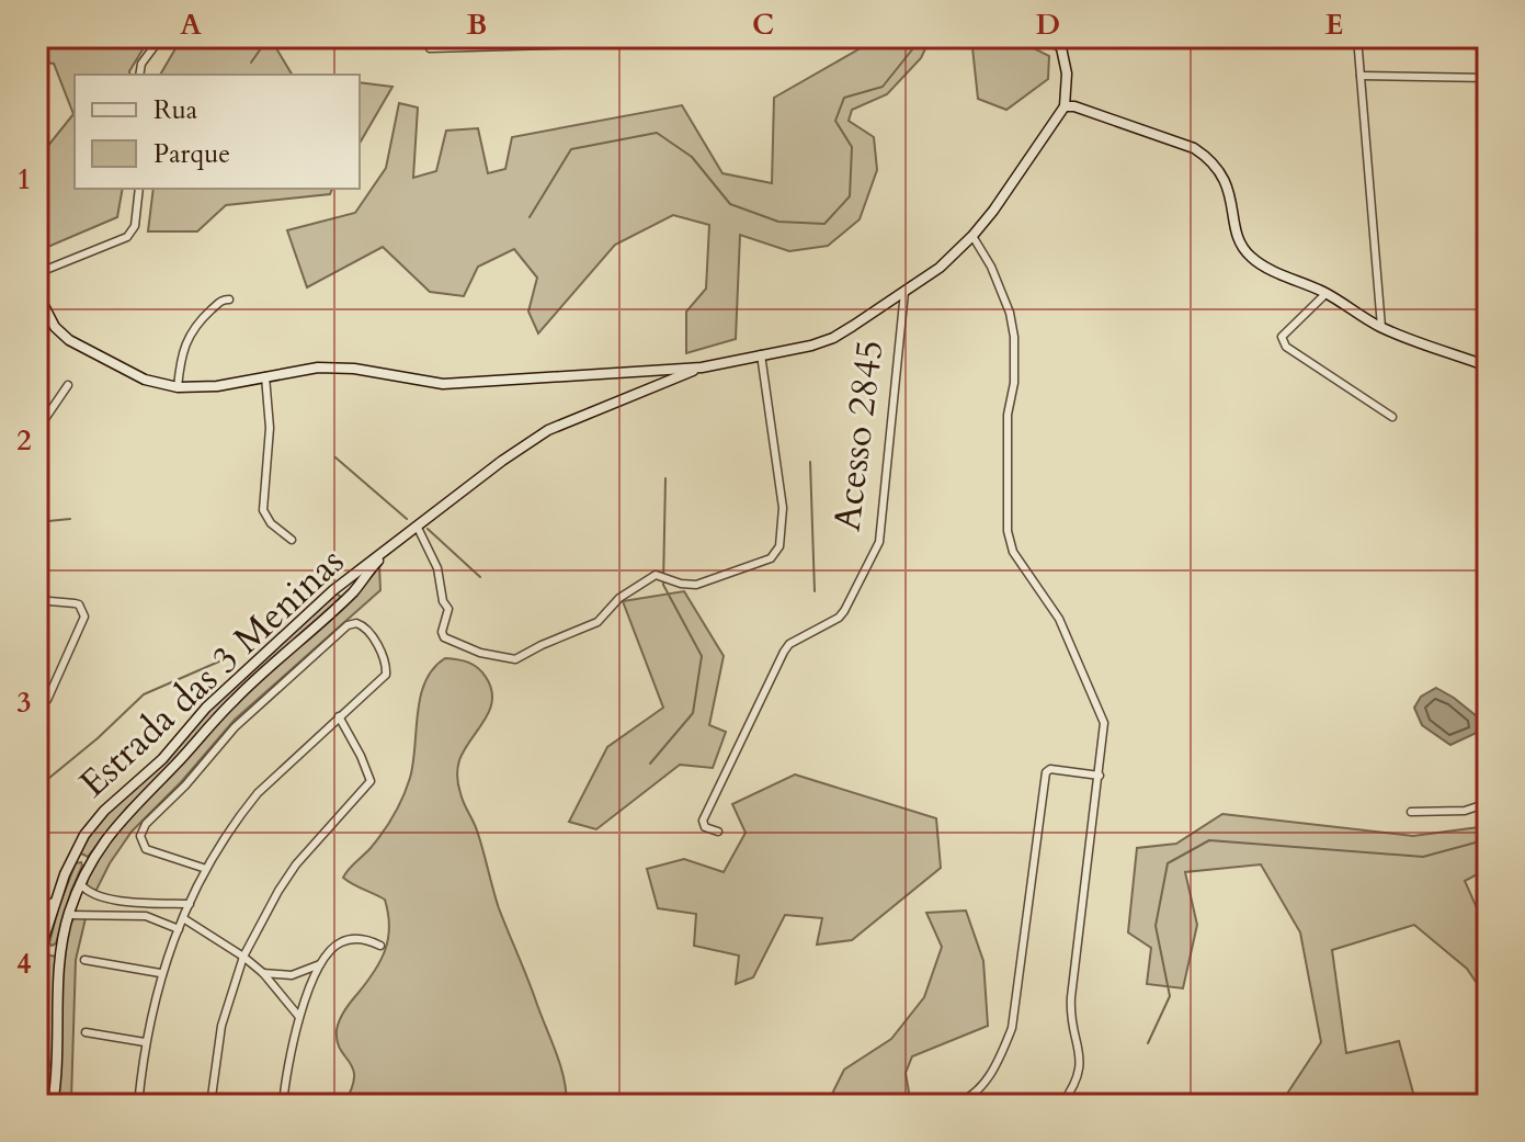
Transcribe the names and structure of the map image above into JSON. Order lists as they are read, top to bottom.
{
  "streets": {
    "main road": ["Estrada das 3 Meninas"],
    "street": ["Acesso 2845"]
  },
  "legend": ["Rua", "Parque"],
  "grid": {
    "columns": [
      "A",
      "B",
      "C",
      "D",
      "E"
    ],
    "rows": [
      "1",
      "2",
      "3",
      "4"
    ]
  }
}
